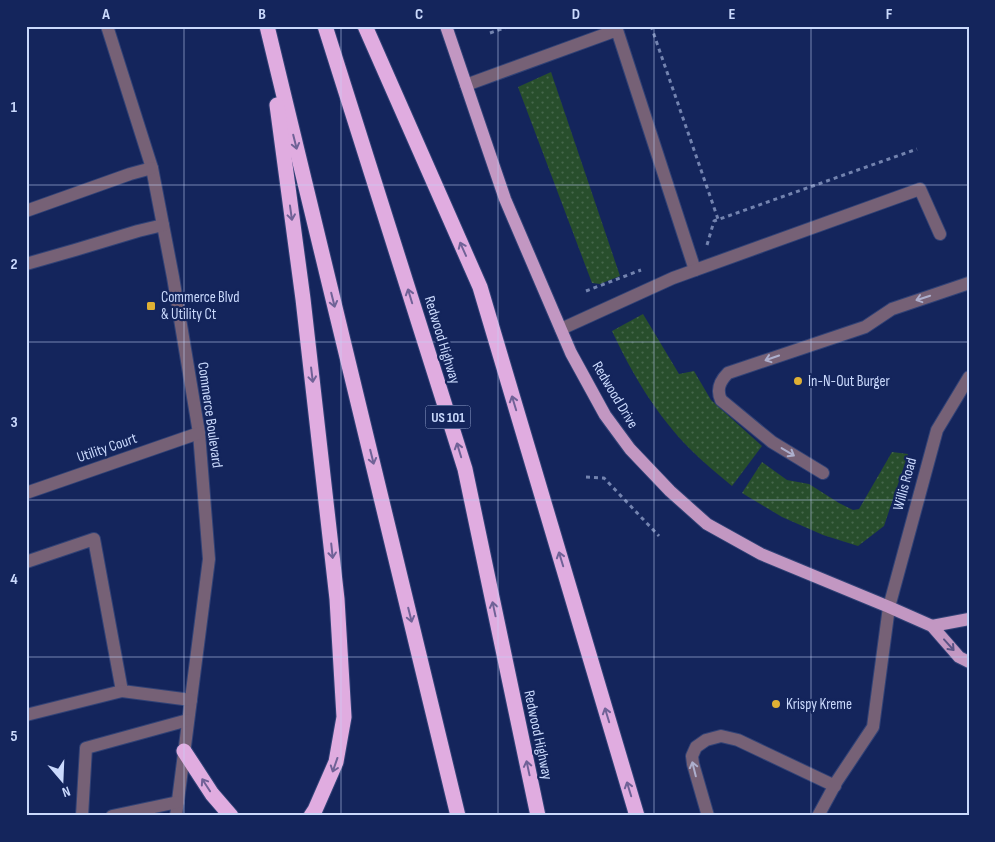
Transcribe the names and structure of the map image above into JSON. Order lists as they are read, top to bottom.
{
  "streets": {
    "highway": ["Redwood Highway", "US 101"],
    "main road": ["Redwood Drive"],
    "street": ["Commerce Boulevard", "Utility Court", "Willis Road"]
  },
  "crossings": [
    ["Redwood Drive", "Willis Road"],
    ["Commerce Boulevard", "Utility Court"]
  ],
  "places": {
    "transit": ["Commerce Blvd & Utility Ct"],
    "other": ["In-N-Out Burger", "Krispy Kreme"]
  },
  "north": "bottom",
  "grid": {
    "columns": [
      "A",
      "B",
      "C",
      "D",
      "E",
      "F"
    ],
    "rows": [
      "1",
      "2",
      "3",
      "4",
      "5"
    ]
  }
}
